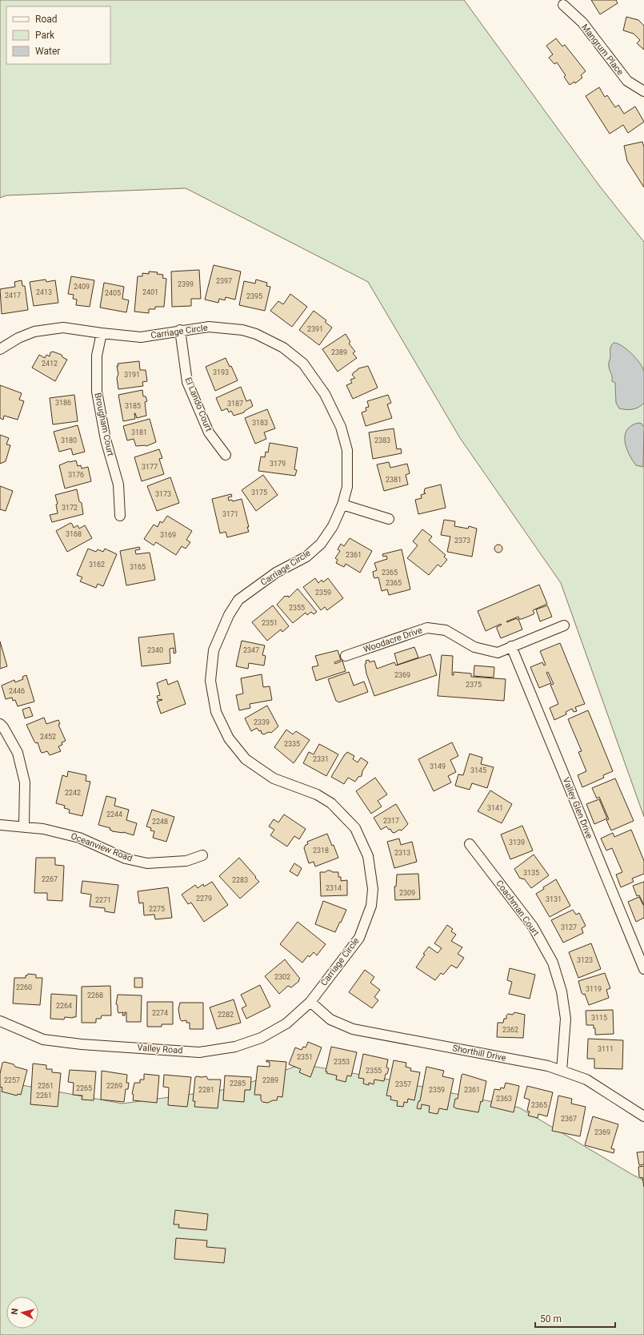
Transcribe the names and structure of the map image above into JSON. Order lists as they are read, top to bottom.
{
  "streets": {
    "street": [
      "Mangrum Place",
      "Carriage Circle",
      "El Lando Court",
      "Brougham Court",
      "Woodacre Drive",
      "Valley Glen Drive",
      "Oceanview Road",
      "Coachman Court",
      "Valley Road",
      "Shorthill Drive"
    ]
  },
  "crossings": [
    ["Carriage Circle", "El Lando Court"],
    ["Carriage Circle", "Brougham Court"],
    ["Carriage Circle", "Valley Road"],
    ["Carriage Circle", "Shorthill Drive"],
    ["Woodacre Drive", "Valley Glen Drive"],
    ["Coachman Court", "Shorthill Drive"],
    ["Valley Road", "Shorthill Drive"]
  ],
  "house_numbers": [
    "2397",
    "2399",
    "2409",
    "2413",
    "2401",
    "2405",
    "2417",
    "2395",
    "2391",
    "2389",
    "2412",
    "3193",
    "3191",
    "3186",
    "3187",
    "3185",
    "3183",
    "3181",
    "3180",
    "2383",
    "3179",
    "3177",
    "3176",
    "2381",
    "3175",
    "3173",
    "3172",
    "3171",
    "3168",
    "3169",
    "2373",
    "2361",
    "3162",
    "3165",
    "2365",
    "2365",
    "2359",
    "2355",
    "2351",
    "2340",
    "2347",
    "2369",
    "2375",
    "2446",
    "2339",
    "2452",
    "2335",
    "2331",
    "3149",
    "3145",
    "2242",
    "3141",
    "2244",
    "2317",
    "2248",
    "3139",
    "2318",
    "2313",
    "3135",
    "2267",
    "2283",
    "2314",
    "2309",
    "2279",
    "3131",
    "2271",
    "2275",
    "3127",
    "3123",
    "2302",
    "2260",
    "3119",
    "2268",
    "2264",
    "2274",
    "2282",
    "3115",
    "2362",
    "3111",
    "2351",
    "2353",
    "2355",
    "2257",
    "2289",
    "2285",
    "2357",
    "2261",
    "2269",
    "2265",
    "2281",
    "2359",
    "2361",
    "2261",
    "2363",
    "2365",
    "2367",
    "2369"
  ],
  "legend": ["Road", "Park", "Water"],
  "scale_bar": "50 m",
  "north": "left"
}
